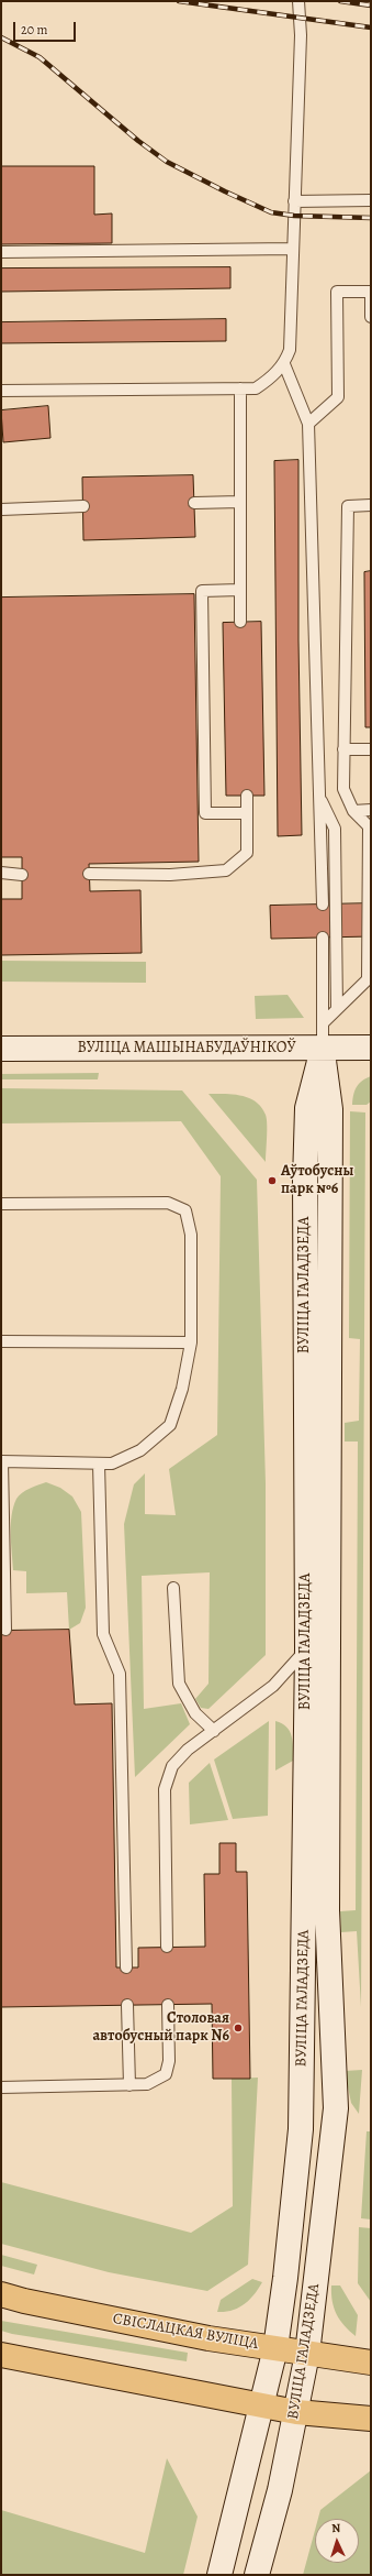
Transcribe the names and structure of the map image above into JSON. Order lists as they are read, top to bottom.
{
  "streets": {
    "main road": ["ВУЛІЦА МАШЫНАБУДАЎНІКОЎ", "ВУЛІЦА ГАЛАДЗЕДА", "СВІСЛАЦКАЯ ВУЛІЦА"]
  },
  "crossings": [
    ["ВУЛІЦА МАШЫНАБУДАЎНІКОЎ", "ВУЛІЦА ГАЛАДЗЕДА"],
    ["ВУЛІЦА ГАЛАДЗЕДА", "СВІСЛАЦКАЯ ВУЛІЦА"]
  ],
  "places": ["Аўтобусны парк №6", "Столовая автобусный парк N6"],
  "scale_bar": "20 m",
  "north": "top"
}
